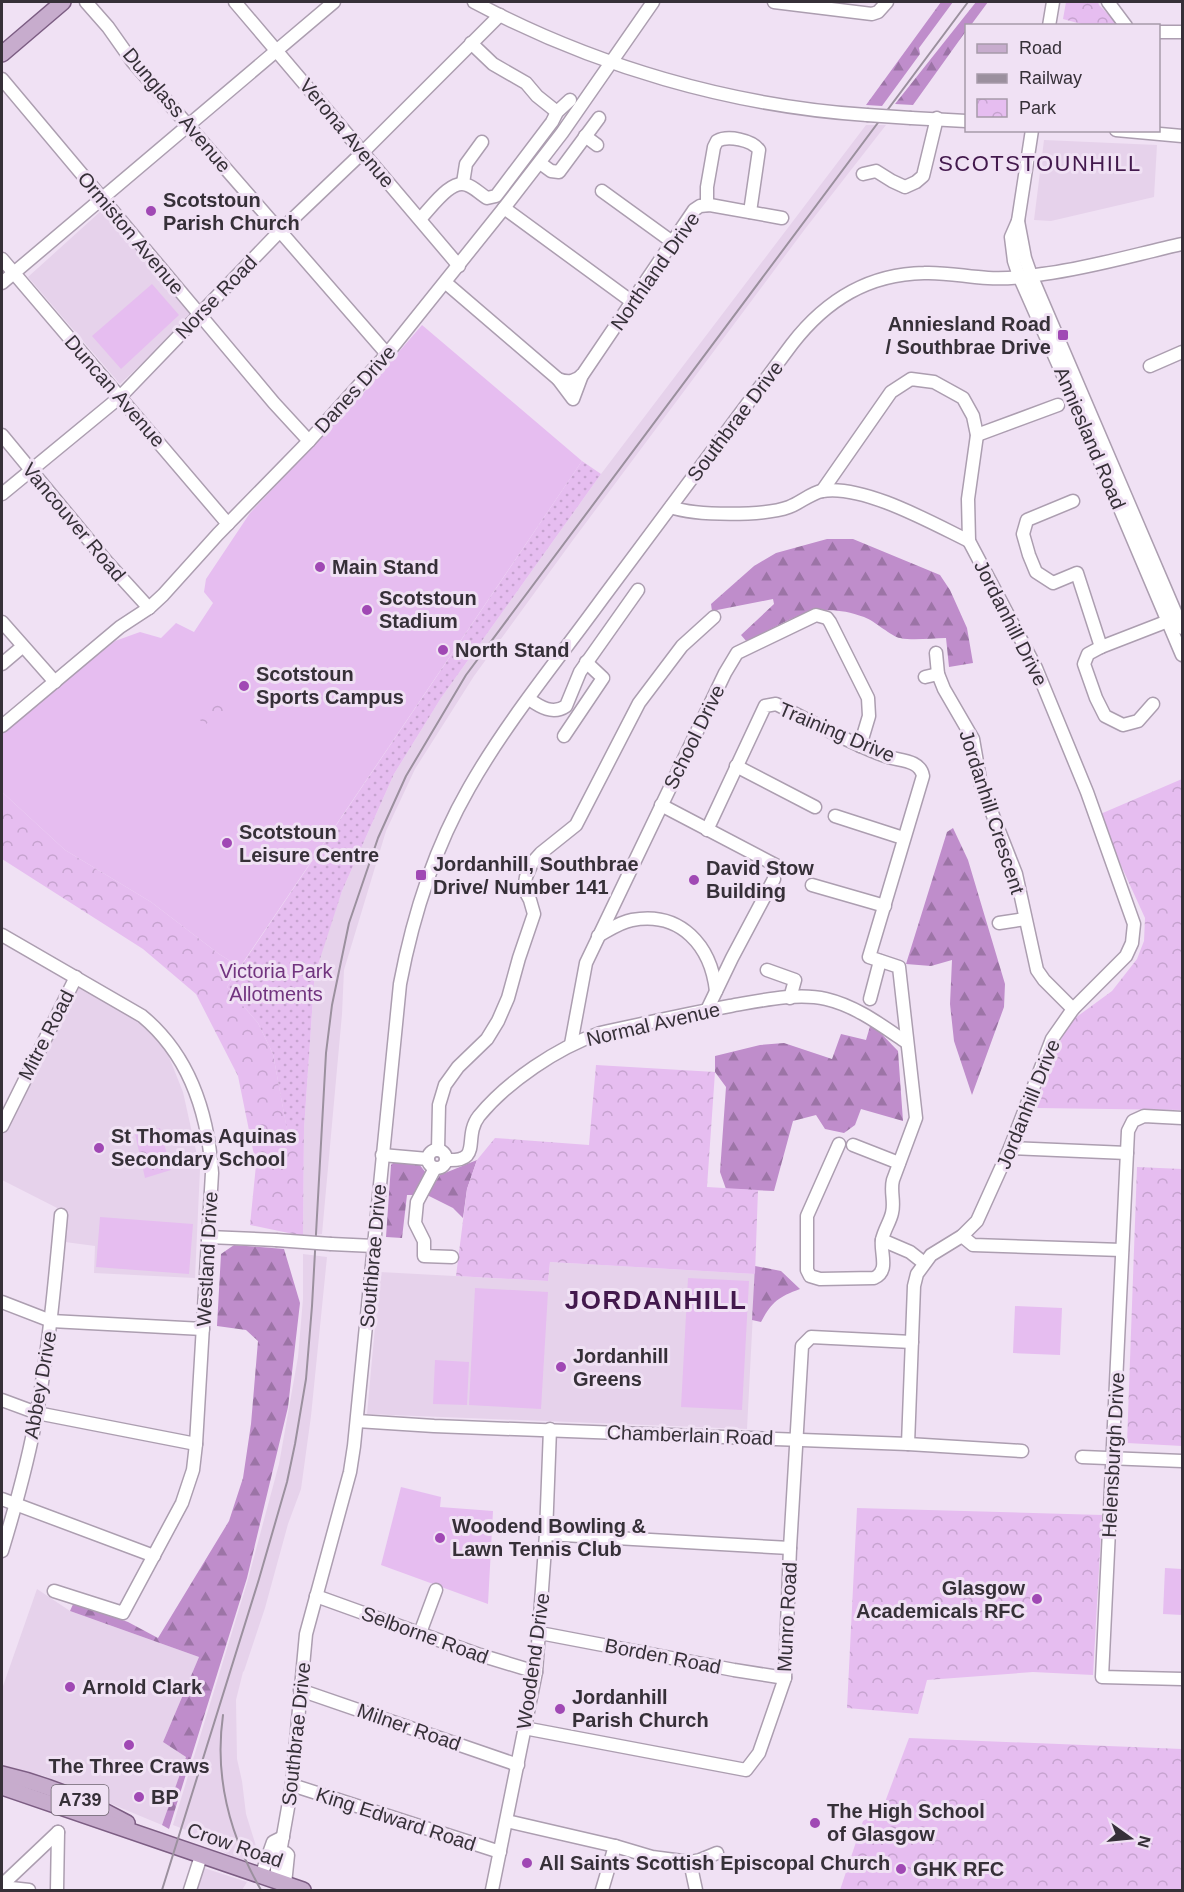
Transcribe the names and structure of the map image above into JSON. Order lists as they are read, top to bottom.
{
  "streets": {
    "main road": ["A739", "Crow Road"],
    "street": [
      "Dunglass Avenue",
      "Verona Avenue",
      "Ormiston Avenue",
      "Northland Drive",
      "Norse Road",
      "Danes Drive",
      "Duncan Avenue",
      "Southbrae Drive",
      "Anniesland Road",
      "Vancouver Road",
      "Jordanhill Drive",
      "Training Drive",
      "School Drive",
      "Jordanhill Crescent",
      "Normal Avenue",
      "Mitre Road",
      "Westland Drive",
      "Abbey Drive",
      "Chamberlain Road",
      "Helensburgh Drive",
      "Munro Road",
      "Selborne Road",
      "Borden Road",
      "Woodend Drive",
      "Milner Road",
      "King Edward Road"
    ]
  },
  "crossings": [
    ["Dunglass Avenue", "Norse Road"],
    ["Dunglass Avenue", "Danes Drive"],
    ["Verona Avenue", "Norse Road"],
    ["Verona Avenue", "Danes Drive"],
    ["Ormiston Avenue", "Norse Road"],
    ["Ormiston Avenue", "Danes Drive"],
    ["Northland Drive", "Danes Drive"],
    ["Norse Road", "Duncan Avenue"],
    ["Norse Road", "Vancouver Road"],
    ["Danes Drive", "Duncan Avenue"],
    ["Danes Drive", "Vancouver Road"],
    ["Southbrae Drive", "Anniesland Road"],
    ["Southbrae Drive", "Chamberlain Road"],
    ["Southbrae Drive", "Selborne Road"],
    ["Southbrae Drive", "Milner Road"],
    ["Southbrae Drive", "King Edward Road"],
    ["Southbrae Drive", "Crow Road"],
    ["Jordanhill Drive", "Jordanhill Crescent"],
    ["Training Drive", "School Drive"],
    ["School Drive", "Normal Avenue"],
    ["Mitre Road", "Westland Drive"],
    ["Chamberlain Road", "Munro Road"],
    ["Chamberlain Road", "Woodend Drive"],
    ["Munro Road", "Borden Road"],
    ["Munro Road", "Woodend Drive"],
    ["Selborne Road", "Woodend Drive"],
    ["Borden Road", "Woodend Drive"],
    ["Woodend Drive", "Milner Road"],
    ["Woodend Drive", "King Edward Road"]
  ],
  "districts": ["SCOTSTOUNHILL", "JORDANHILL"],
  "parks": ["Victoria Park Allotments"],
  "places": {
    "other": [
      "Scotstoun Parish Church",
      "Main Stand",
      "Scotstoun Stadium",
      "North Stand",
      "Scotstoun Sports Campus",
      "Scotstoun Leisure Centre",
      "David Stow Building",
      "St Thomas Aquinas Secondary School",
      "Jordanhill Greens",
      "Woodend Bowling & Lawn Tennis Club",
      "Glasgow Academicals RFC",
      "Arnold Clark",
      "Jordanhill Parish Church",
      "The Three Craws",
      "BP",
      "The High School of Glasgow",
      "All Saints Scottish Episcopal Church",
      "GHK RFC"
    ],
    "transit": ["Anniesland Road / Southbrae Drive", "Jordanhill, Southbrae Drive/ Number 141"]
  },
  "legend": ["Road", "Railway", "Park"],
  "north": "right"
}
